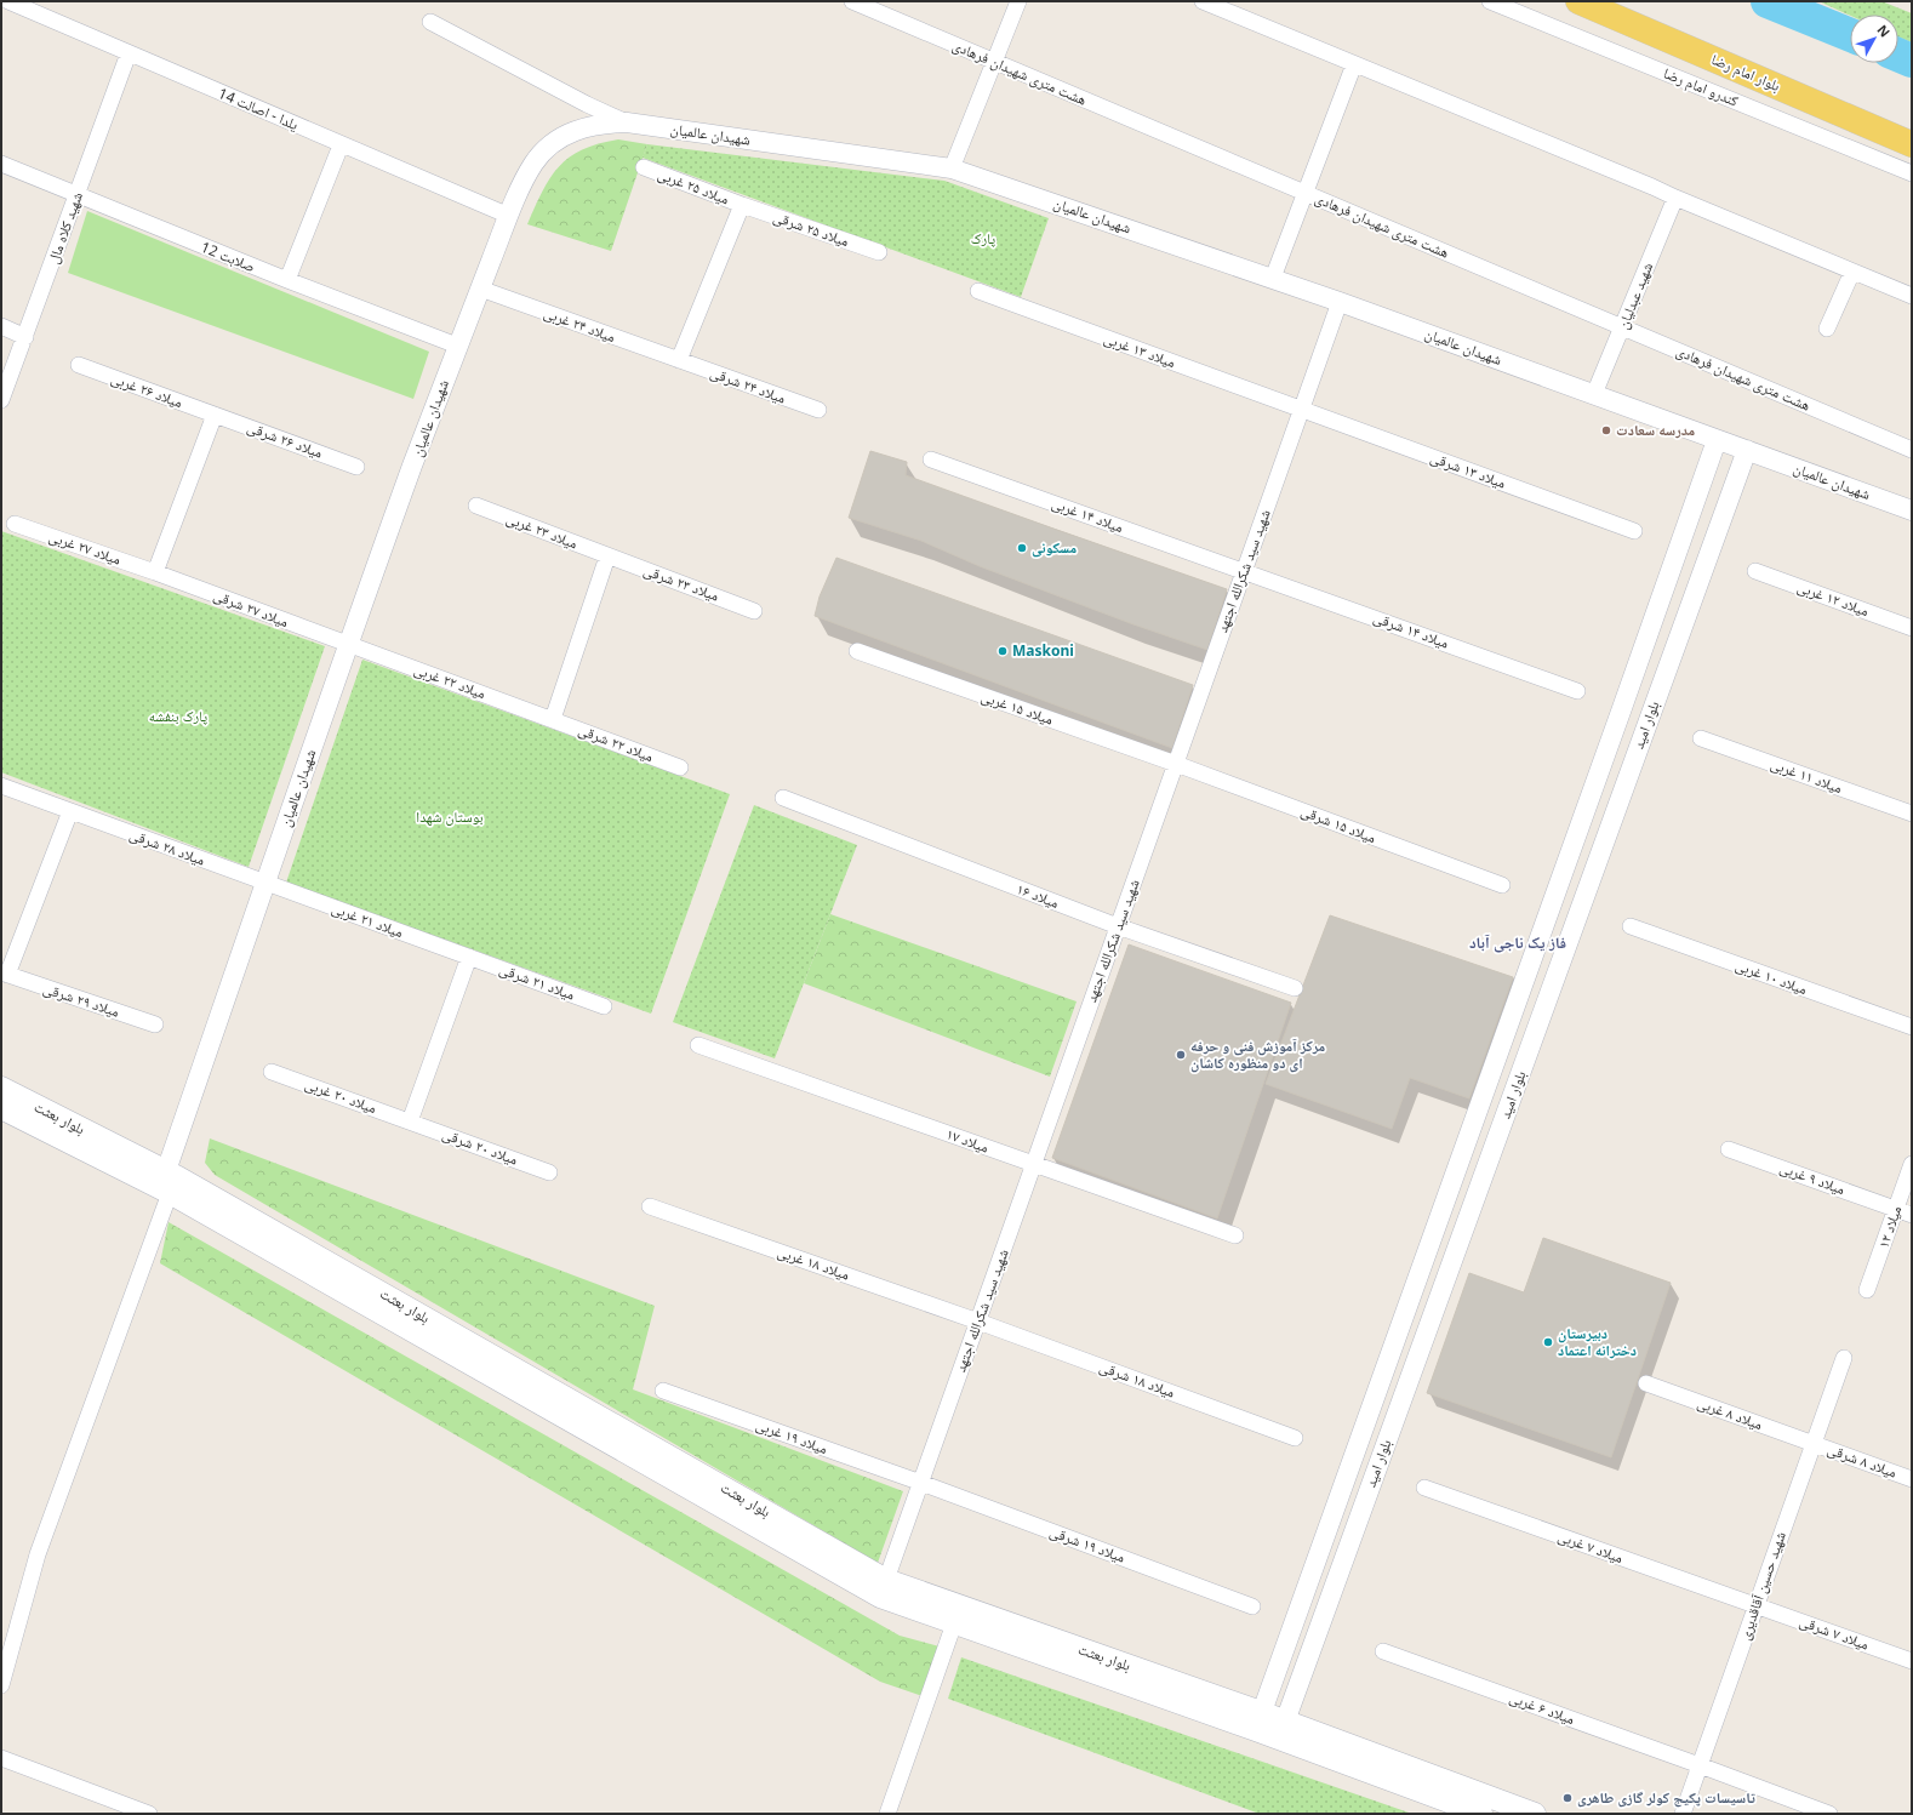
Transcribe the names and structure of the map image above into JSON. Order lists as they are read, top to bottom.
{
  "streets": {
    "main road": ["بلوار امام رضا", "بلوار بعثت"],
    "street": [
      "هشت متری شهیدان فرهادی",
      "کندرو امام رضا",
      "یلدا - اصالت 14",
      "شهیدان عالمیان",
      "میلاد ۲۵ غربی",
      "شهید کلاه مال",
      "میلاد ۲۵ شرقی",
      "صلابت 12",
      "شهید عبدلیان",
      "میلاد ۲۴ غربی",
      "میلاد ۱۳ غربی",
      "میلاد ۲۴ شرقی",
      "میلاد ۲۶ غربی",
      "میلاد ۲۶ شرقی",
      "میلاد ۱۳ شرقی",
      "میلاد ۱۴ غربی",
      "میلاد ۲۳ غربی",
      "میلاد ۲۷ غربی",
      "شهید سید شکرالله اجتهد",
      "میلاد ۲۳ شرقی",
      "میلاد ۱۲ غربی",
      "میلاد ۲۷ شرقی",
      "میلاد ۱۴ شرقی",
      "میلاد ۲۲ غربی",
      "میلاد ۱۵ غربی",
      "بلوار امید",
      "میلاد ۲۲ شرقی",
      "میلاد ۱۱ غربی",
      "میلاد ۱۵ شرقی",
      "میلاد ۲۸ شرقی",
      "میلاد ۱۶",
      "میلاد ۲۱ غربی",
      "میلاد ۱۰ غربی",
      "میلاد ۲۱ شرقی",
      "میلاد ۲۹ شرقی",
      "میلاد ۲۰ غربی",
      "میلاد ۱۷",
      "میلاد ۲۰ شرقی",
      "میلاد ۹ غربی",
      "میلاد ۱۲",
      "میلاد ۱۸ غربی",
      "میلاد ۱۸ شرقی",
      "میلاد ۸ غربی",
      "میلاد ۱۹ غربی",
      "میلاد ۸ شرقی",
      "میلاد ۱۹ شرقی",
      "میلاد ۷ غربی",
      "شهید حسین آقاقدیری",
      "میلاد ۷ شرقی",
      "میلاد ۶ غربی"
    ]
  },
  "crossings": [
    ["هشت متری شهیدان فرهادی", "شهید عبدلیان"],
    ["یلدا - اصالت 14", "شهیدان عالمیان"],
    ["یلدا - اصالت 14", "شهید کلاه مال"],
    ["شهیدان عالمیان", "صلابت 12"],
    ["شهیدان عالمیان", "شهید عبدلیان"],
    ["شهیدان عالمیان", "میلاد ۲۴ غربی"],
    ["شهیدان عالمیان", "شهید سید شکرالله اجتهد"],
    ["شهیدان عالمیان", "میلاد ۲۷ شرقی"],
    ["شهیدان عالمیان", "میلاد ۲۲ غربی"],
    ["شهیدان عالمیان", "بلوار امید"],
    ["شهیدان عالمیان", "میلاد ۲۸ شرقی"],
    ["شهیدان عالمیان", "میلاد ۲۱ غربی"],
    ["شهیدان عالمیان", "بلوار بعثت"],
    ["میلاد ۲۵ غربی", "میلاد ۲۵ شرقی"],
    ["شهید کلاه مال", "صلابت 12"],
    ["میلاد ۲۴ غربی", "میلاد ۲۴ شرقی"],
    ["میلاد ۱۳ غربی", "میلاد ۱۳ شرقی"],
    ["میلاد ۱۳ غربی", "شهید سید شکرالله اجتهد"],
    ["میلاد ۲۶ غربی", "میلاد ۲۶ شرقی"],
    ["میلاد ۱۳ شرقی", "شهید سید شکرالله اجتهد"],
    ["میلاد ۱۴ غربی", "شهید سید شکرالله اجتهد"],
    ["میلاد ۱۴ غربی", "میلاد ۱۴ شرقی"],
    ["میلاد ۲۳ غربی", "میلاد ۲۳ شرقی"],
    ["میلاد ۲۷ غربی", "میلاد ۲۷ شرقی"],
    ["شهید سید شکرالله اجتهد", "میلاد ۱۴ شرقی"],
    ["شهید سید شکرالله اجتهد", "میلاد ۱۵ غربی"],
    ["شهید سید شکرالله اجتهد", "میلاد ۱۵ شرقی"],
    ["شهید سید شکرالله اجتهد", "میلاد ۱۶"],
    ["شهید سید شکرالله اجتهد", "بلوار بعثت"],
    ["شهید سید شکرالله اجتهد", "میلاد ۱۷"],
    ["شهید سید شکرالله اجتهد", "میلاد ۱۸ غربی"],
    ["شهید سید شکرالله اجتهد", "میلاد ۱۸ شرقی"],
    ["شهید سید شکرالله اجتهد", "میلاد ۱۹ غربی"],
    ["شهید سید شکرالله اجتهد", "میلاد ۱۹ شرقی"],
    ["میلاد ۲۷ شرقی", "میلاد ۲۲ غربی"],
    ["میلاد ۲۲ غربی", "میلاد ۲۲ شرقی"],
    ["میلاد ۱۵ غربی", "میلاد ۱۵ شرقی"],
    ["بلوار امید", "بلوار بعثت"],
    ["میلاد ۲۸ شرقی", "میلاد ۲۱ غربی"],
    ["میلاد ۲۱ غربی", "میلاد ۲۱ شرقی"],
    ["میلاد ۲۰ غربی", "میلاد ۲۰ شرقی"],
    ["میلاد ۹ غربی", "میلاد ۱۲"],
    ["میلاد ۱۸ غربی", "میلاد ۱۸ شرقی"],
    ["میلاد ۸ غربی", "میلاد ۸ شرقی"],
    ["میلاد ۸ غربی", "شهید حسین آقاقدیری"],
    ["میلاد ۱۹ غربی", "میلاد ۱۹ شرقی"],
    ["میلاد ۸ شرقی", "شهید حسین آقاقدیری"],
    ["میلاد ۷ غربی", "شهید حسین آقاقدیری"],
    ["میلاد ۷ غربی", "میلاد ۷ شرقی"],
    ["شهید حسین آقاقدیری", "میلاد ۷ شرقی"],
    ["شهید حسین آقاقدیری", "میلاد ۶ غربی"]
  ],
  "districts": ["فاز یک ناجی آباد"],
  "parks": ["پارک", "پارک بنفشه", "بوستان شهدا"],
  "places": [
    "مدرسه سعادت",
    "مسکونی",
    "Maskoni",
    "مرکز آموزش فنی و حرفه ای دو منظوره کاشان",
    "دبیرستان دخترانه اعتماد",
    "تاسیسات پکیج کولر گازی طاهری"
  ],
  "north": "top right"
}
